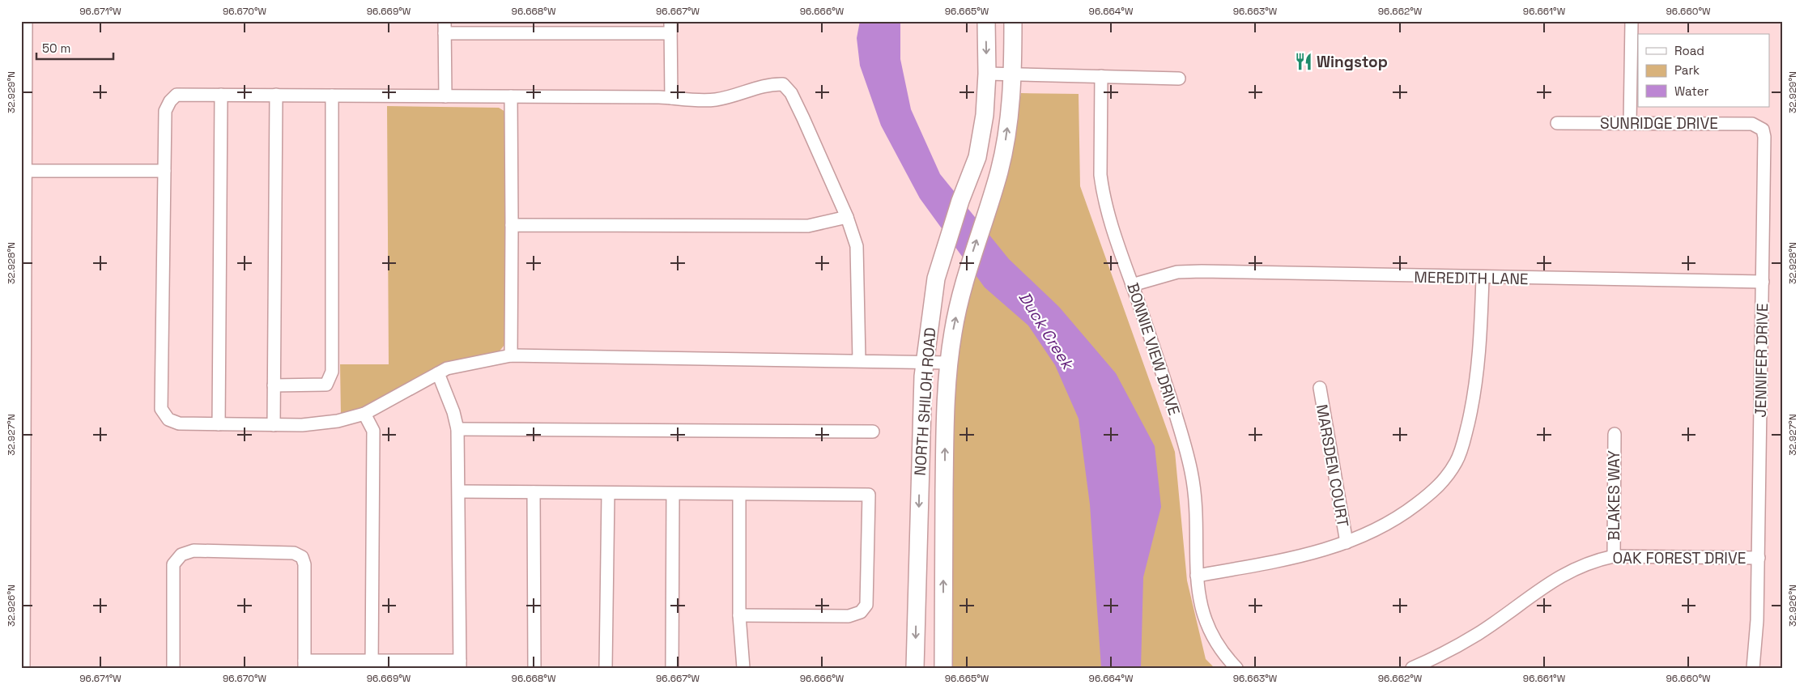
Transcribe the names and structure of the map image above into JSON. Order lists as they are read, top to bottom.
{
  "streets": {
    "main road": ["NORTH SHILOH ROAD"],
    "street": [
      "SUNRIDGE DRIVE",
      "MEREDITH LANE",
      "BONNIE VIEW DRIVE",
      "JENNIFER DRIVE",
      "MARSDEN COURT",
      "BLAKES WAY",
      "OAK FOREST DRIVE"
    ]
  },
  "crossings": [
    ["SUNRIDGE DRIVE", "JENNIFER DRIVE"],
    ["MEREDITH LANE", "BONNIE VIEW DRIVE"],
    ["MEREDITH LANE", "JENNIFER DRIVE"],
    ["JENNIFER DRIVE", "OAK FOREST DRIVE"],
    ["BLAKES WAY", "OAK FOREST DRIVE"]
  ],
  "water": ["Duck Creek"],
  "places": {
    "restaurant": ["Wingstop"]
  },
  "legend": ["Road", "Park", "Water"],
  "scale_bar": "50 m",
  "coordinates": [
    "96.671°W",
    "96.670°W",
    "96.669°W",
    "96.668°W",
    "96.667°W",
    "96.666°W",
    "96.665°W",
    "96.664°W",
    "96.663°W",
    "96.662°W",
    "96.661°W",
    "96.660°W",
    "32.929°N",
    "32.928°N",
    "32.927°N",
    "32.926°N"
  ]
}
